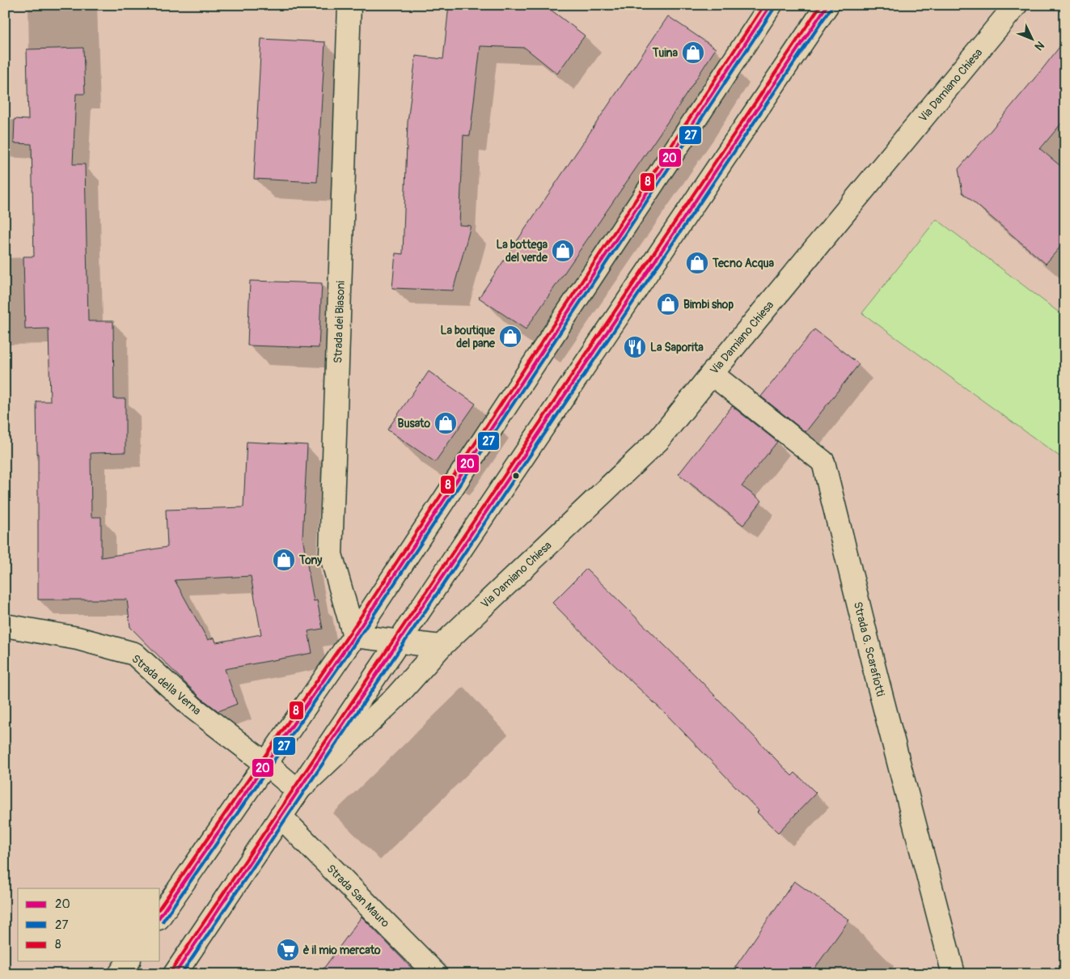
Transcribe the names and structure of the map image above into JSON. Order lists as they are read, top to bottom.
{
  "streets": {
    "street": [
      "Via Damiano Chiesa",
      "Strada dei Biasoni",
      "Strada G. Scarafiotti",
      "Strada della Verna",
      "Strada San Mauro"
    ]
  },
  "crossings": [
    ["Via Damiano Chiesa", "Strada G. Scarafiotti"],
    ["Via Damiano Chiesa", "Strada della Verna"]
  ],
  "places": {
    "shop": [
      "Tuina",
      "La bottega del verde",
      "Tecno Acqua",
      "Bimbi shop",
      "La boutique del pane",
      "Busato",
      "Tony"
    ],
    "restaurant": ["La Saporita"],
    "supermarket": ["è il mio mercato"]
  },
  "lines": ["transit line 20", "transit line 8", "transit line 27"],
  "legend": ["20", "27", "8"],
  "north": "bottom right"
}
